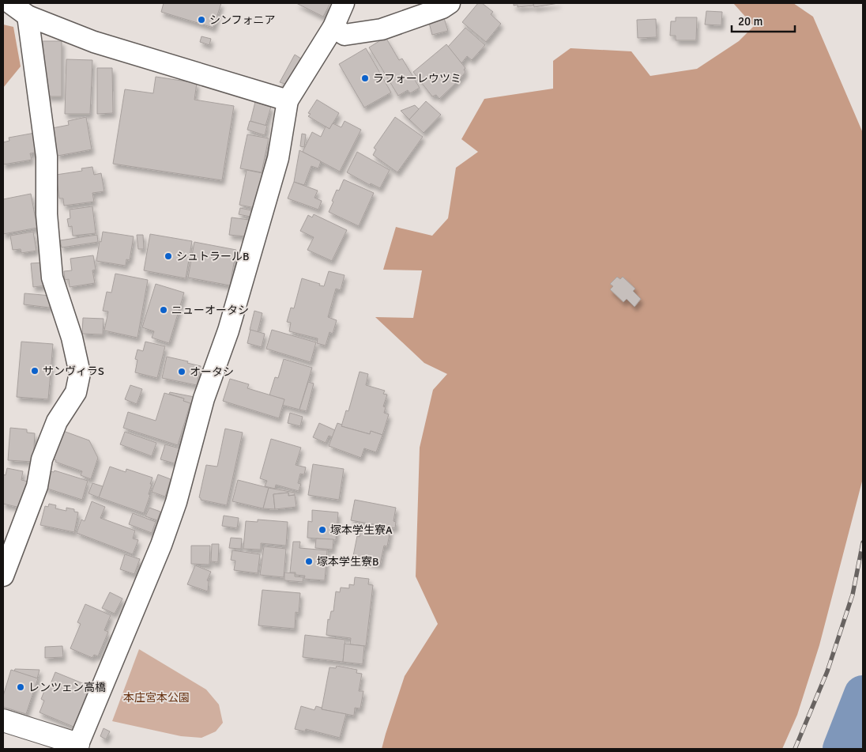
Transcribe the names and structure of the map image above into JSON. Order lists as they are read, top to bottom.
{
  "parks": ["本庄宮本公園"],
  "places": [
    "シンフォニア",
    "ラフォーレウツミ",
    "シュトラールB",
    "ニューオータシ",
    "サンヴィラS",
    "オータシ",
    "塚本学生寮A",
    "塚本学生寮B",
    "レンツェン高橋"
  ],
  "scale_bar": "20 m"
}
